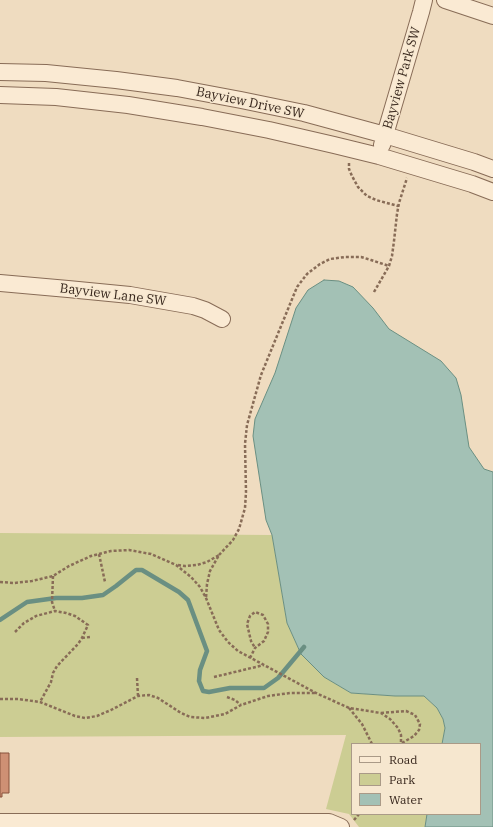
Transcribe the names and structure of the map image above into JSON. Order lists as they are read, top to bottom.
{
  "streets": {
    "street": ["Bayview Park SW", "Bayview Drive SW", "Bayview Lane SW"]
  },
  "crossings": [
    ["Bayview Park SW", "Bayview Drive SW"]
  ],
  "legend": ["Road", "Park", "Water"]
}
